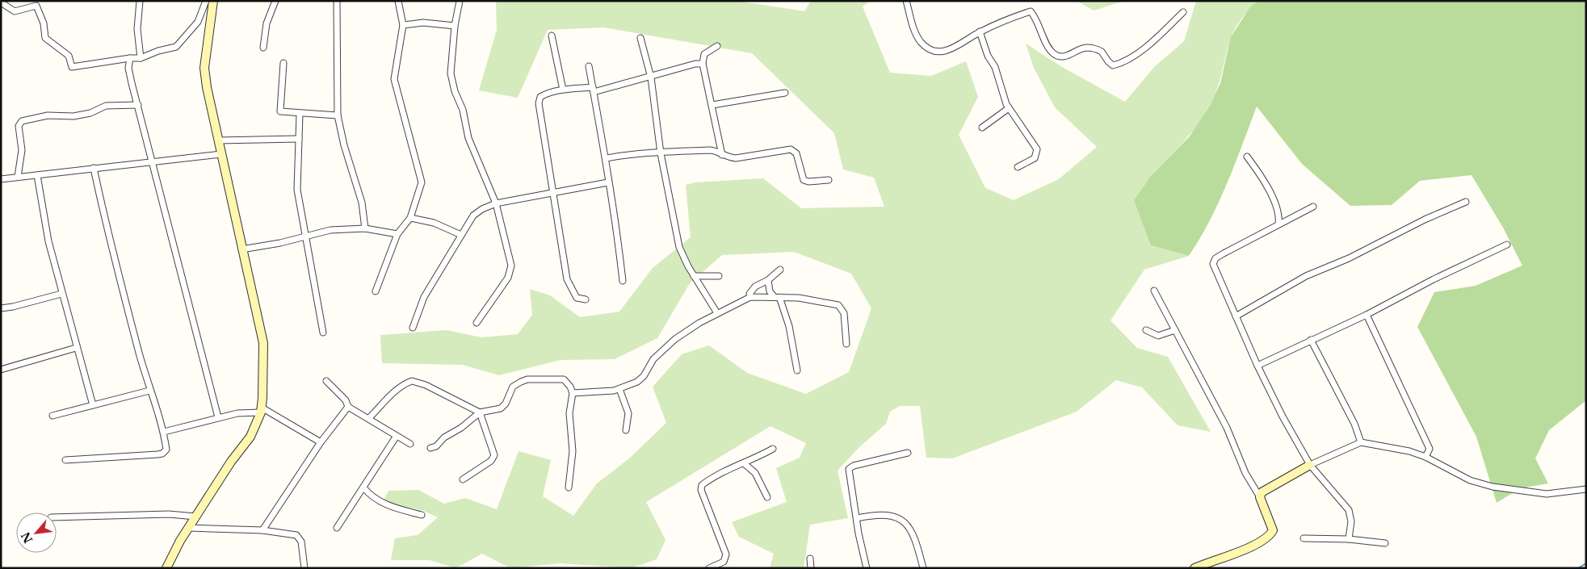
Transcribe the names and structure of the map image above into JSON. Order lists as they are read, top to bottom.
{
  "north": "bottom left"
}
